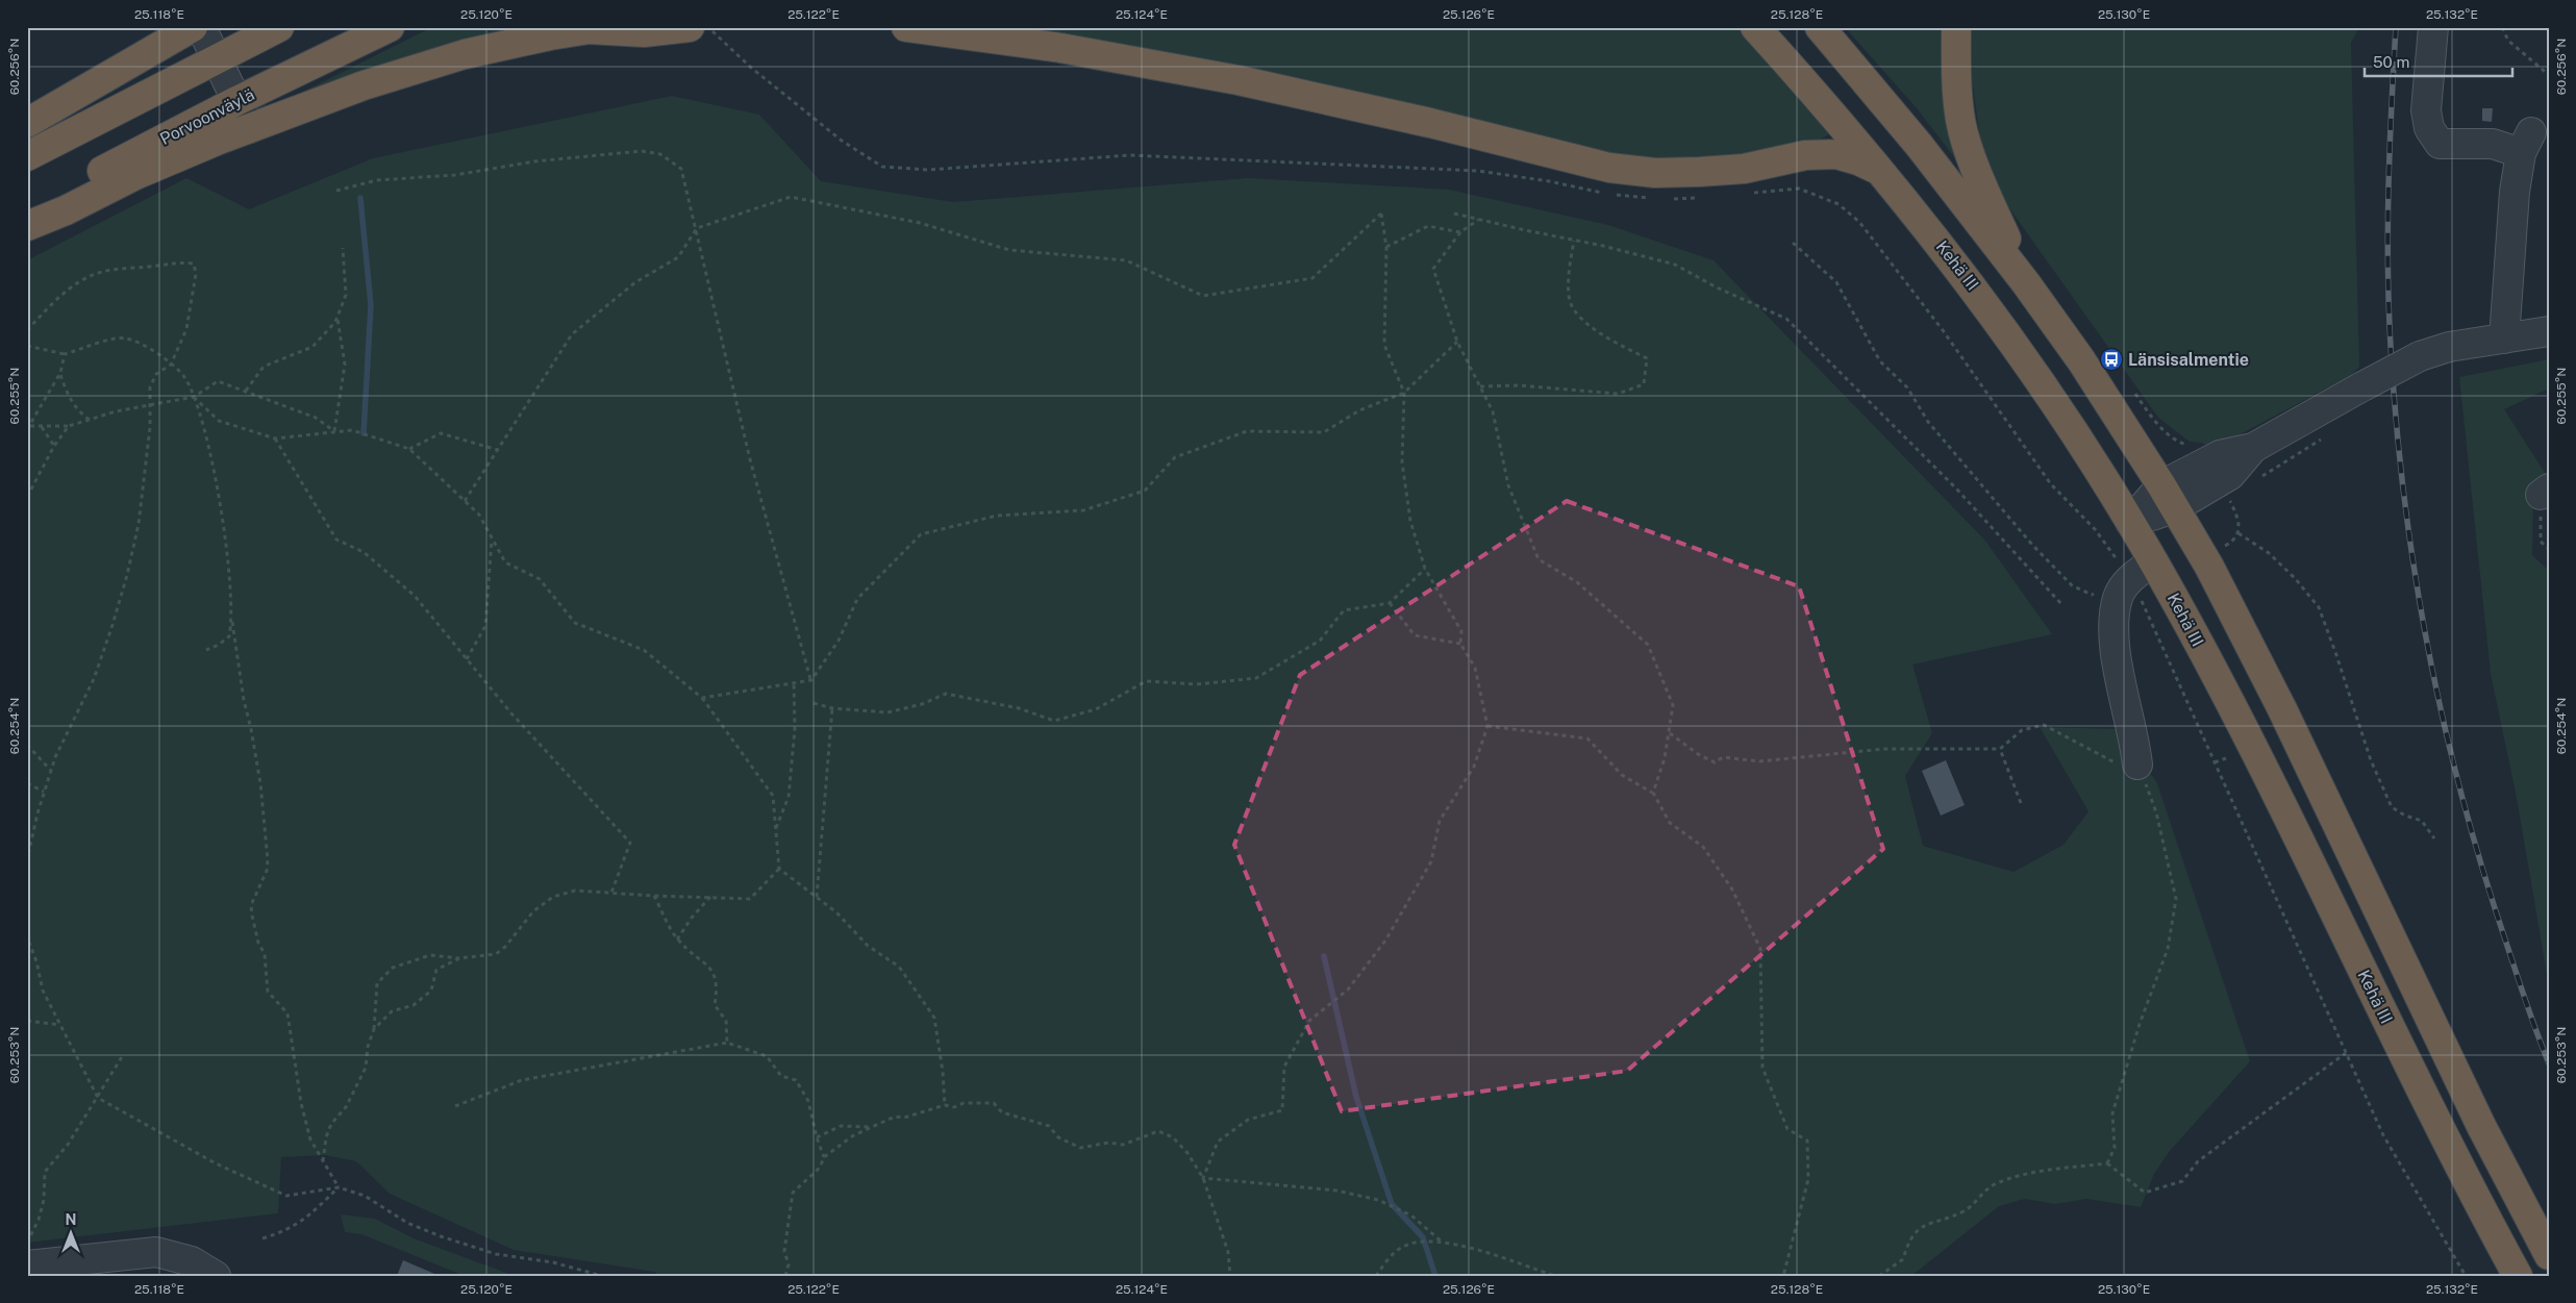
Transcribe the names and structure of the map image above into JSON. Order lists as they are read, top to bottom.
{
  "streets": {
    "highway": ["Porvoonväylä", "Kehä III"]
  },
  "places": {
    "bus stop": ["Länsisalmentie"]
  },
  "scale_bar": "50 m",
  "north": "top",
  "coordinates": [
    "25.118°E",
    "25.120°E",
    "25.122°E",
    "25.124°E",
    "25.126°E",
    "25.128°E",
    "25.130°E",
    "25.132°E",
    "60.256°N",
    "60.255°N",
    "60.254°N",
    "60.253°N"
  ]
}
